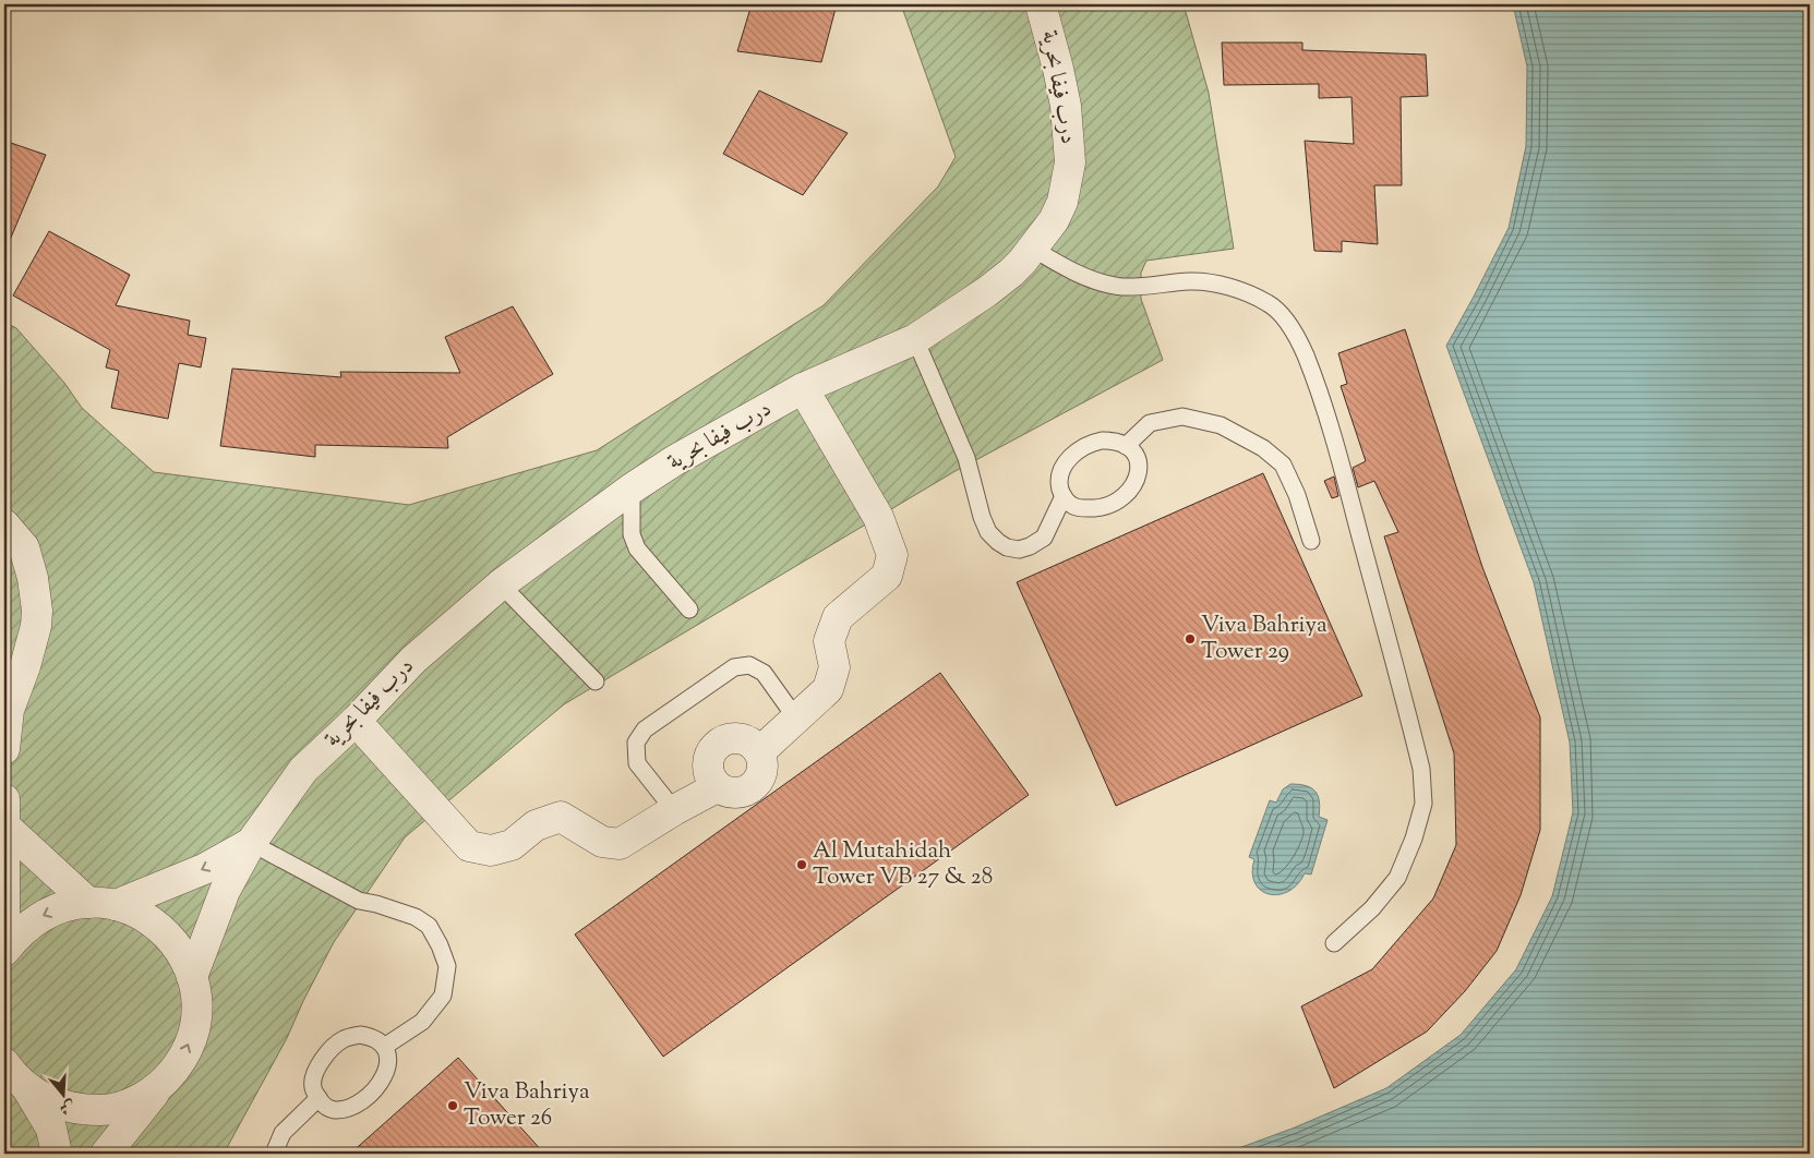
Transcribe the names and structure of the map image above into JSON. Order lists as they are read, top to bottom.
{
  "streets": {
    "street": ["درب فيفا بحرية"]
  },
  "places": ["Viva Bahriya Tower 29", "Al Mutahidah Tower VB 27 & 28", "Viva Bahriya Tower 26"],
  "north": "bottom"
}
